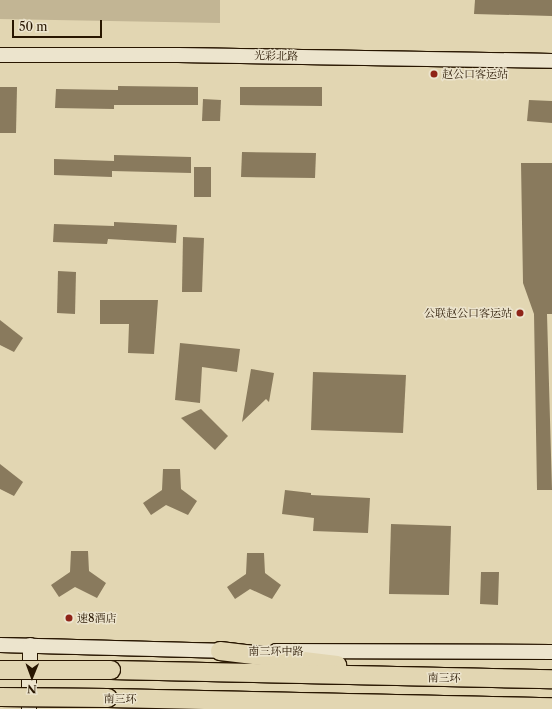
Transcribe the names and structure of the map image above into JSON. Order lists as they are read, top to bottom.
{
  "streets": {
    "highway": ["南三环"],
    "street": ["光彩北路", "南三环中路"]
  },
  "places": ["赵公口客运站", "公联赵公口客运站", "速8酒店"],
  "scale_bar": "50 m",
  "north": "bottom"
}
